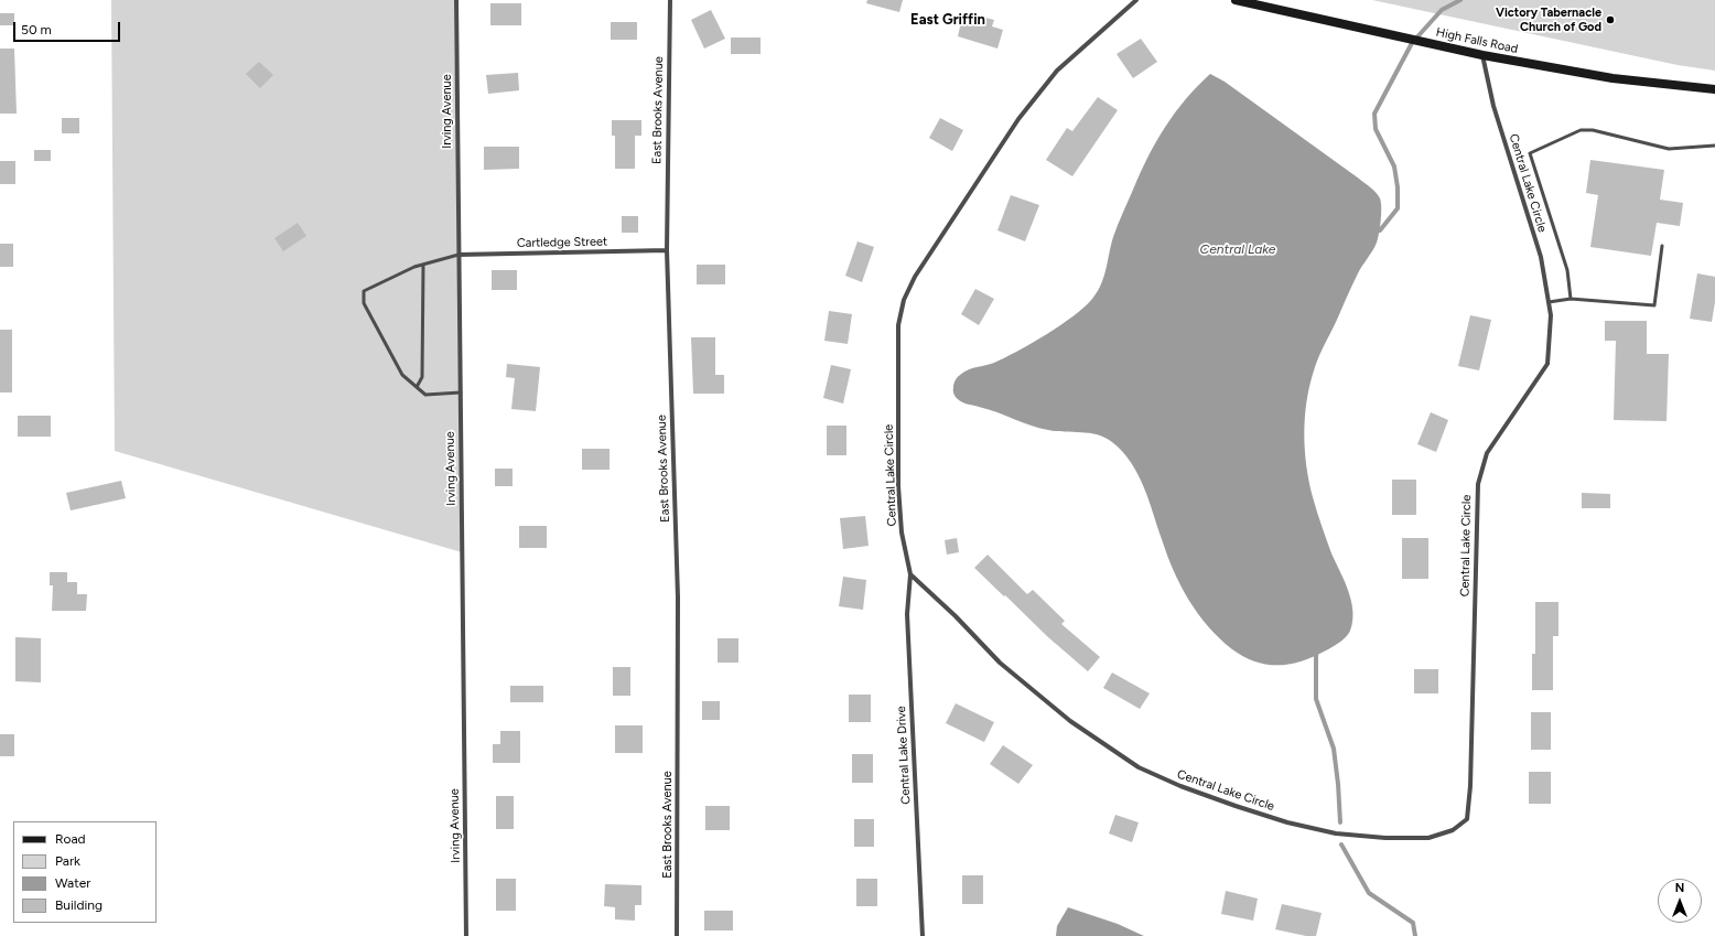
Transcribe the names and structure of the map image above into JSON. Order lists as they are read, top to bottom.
{
  "streets": {
    "street": [
      "High Falls Road",
      "East Brooks Avenue",
      "Irving Avenue",
      "Central Lake Circle",
      "Cartledge Street",
      "Central Lake Drive"
    ]
  },
  "crossings": [
    ["High Falls Road", "Central Lake Circle"],
    ["East Brooks Avenue", "Cartledge Street"],
    ["Irving Avenue", "Cartledge Street"],
    ["Central Lake Circle", "Central Lake Drive"]
  ],
  "districts": ["East Griffin"],
  "water": ["Central Lake"],
  "places": ["Victory Tabernacle Church of God"],
  "legend": [
    "Road",
    "Park",
    "Water",
    "Building"
  ],
  "scale_bar": "50 m",
  "north": "top"
}
